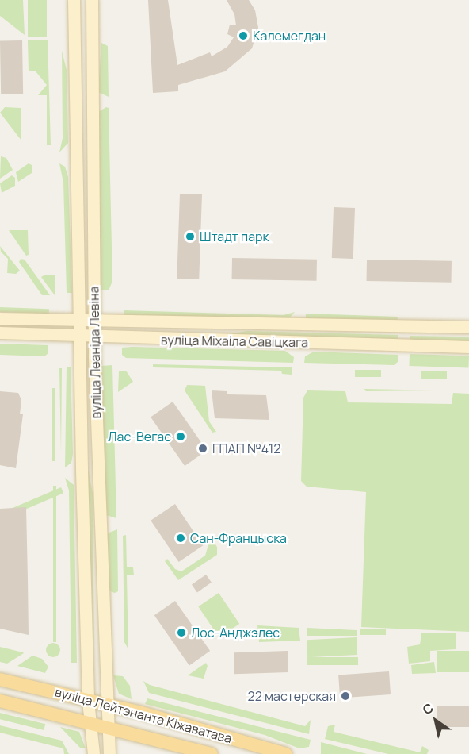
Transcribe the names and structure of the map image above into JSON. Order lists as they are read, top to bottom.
{
  "streets": {
    "main road": ["вуліца Міхаіла Савіцкага", "вуліца Леаніда Левіна", "вуліца Лейтэнанта Кіжаватава"]
  },
  "crossings": [
    ["вуліца Міхаіла Савіцкага", "вуліца Леаніда Левіна"],
    ["вуліца Леаніда Левіна", "вуліца Лейтэнанта Кіжаватава"]
  ],
  "places": [
    "Калемегдан",
    "Штадт парк",
    "Лас-Вегас",
    "ГПАП №412",
    "Сан-Францыска",
    "Лос-Анджэлес",
    "22 мастерская"
  ],
  "north": "top left"
}
